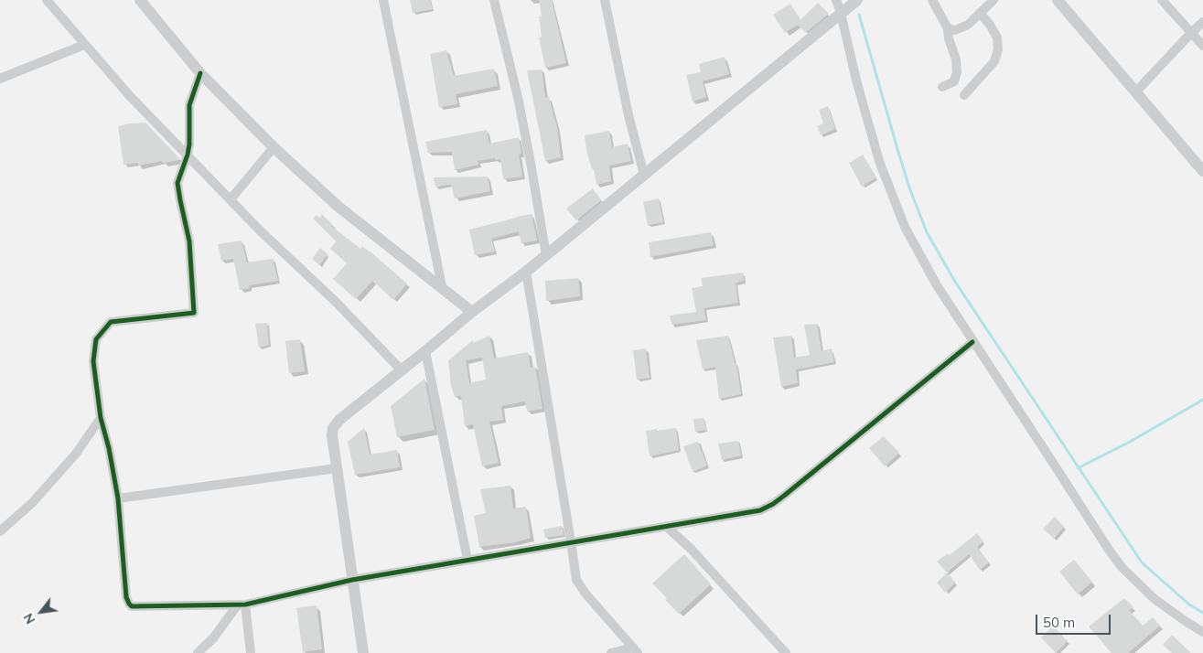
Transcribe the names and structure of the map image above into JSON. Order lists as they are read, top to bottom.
{
  "scale_bar": "50 m",
  "north": "bottom left"
}
